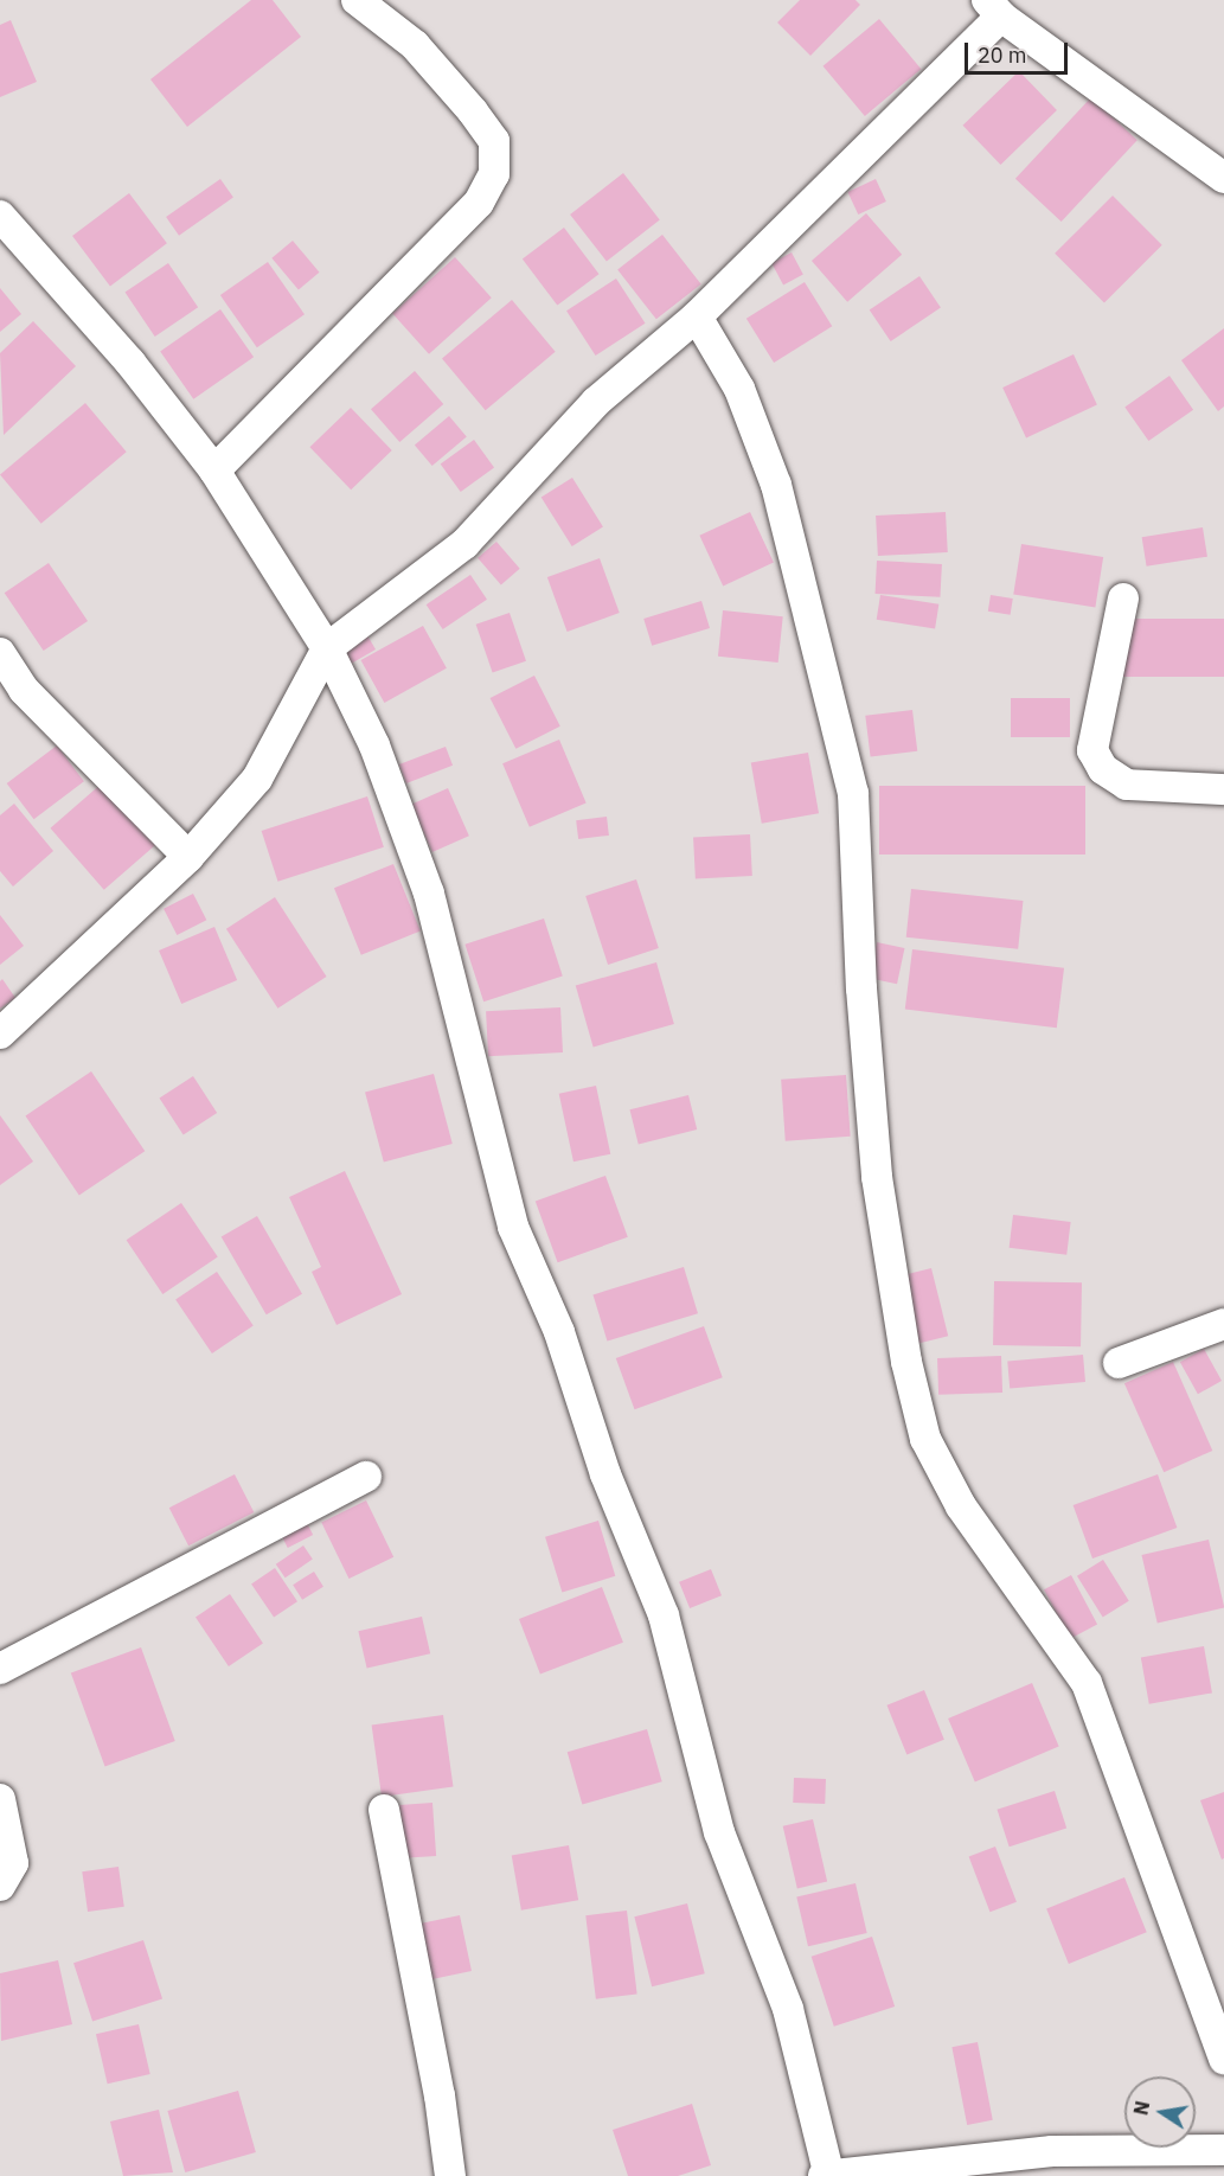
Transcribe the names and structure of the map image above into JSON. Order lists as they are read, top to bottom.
{
  "scale_bar": "20 m",
  "north": "left"
}
